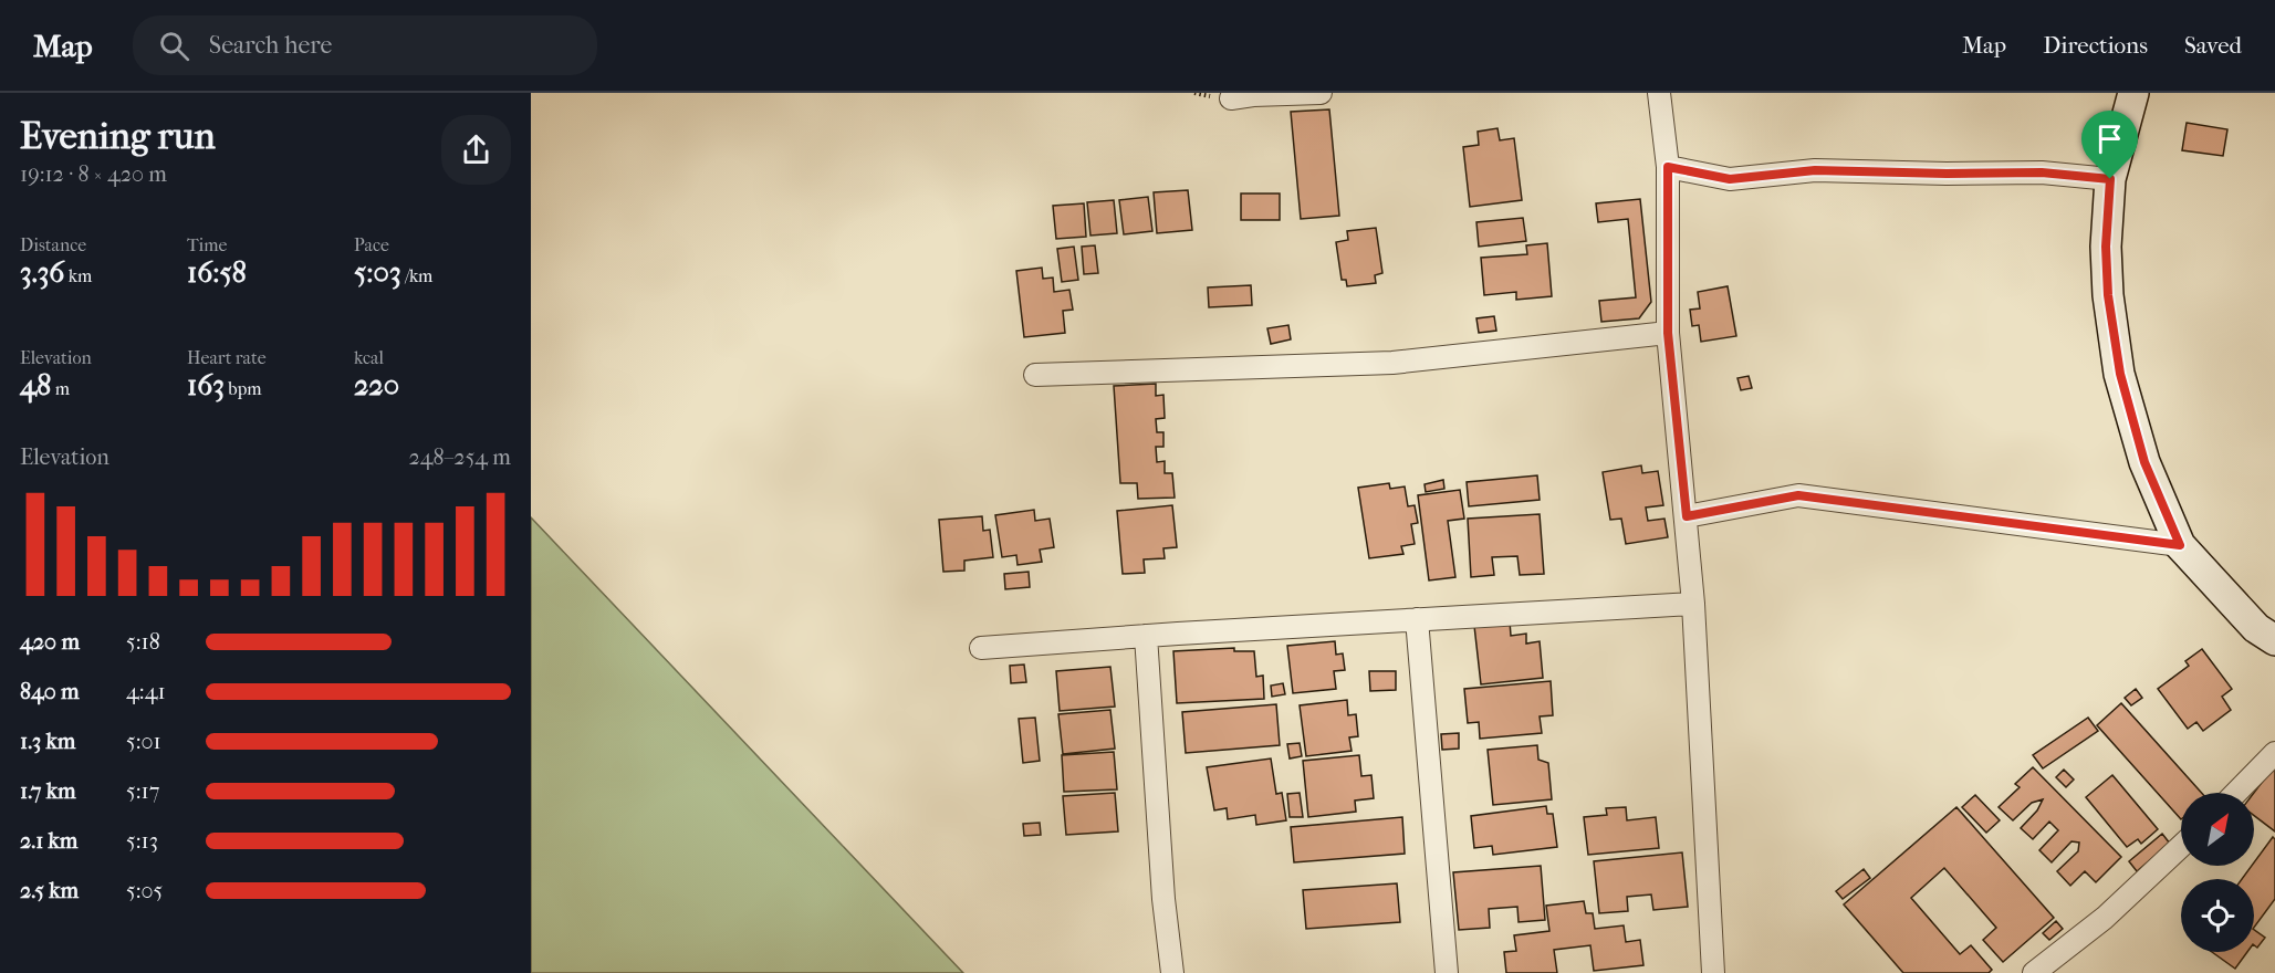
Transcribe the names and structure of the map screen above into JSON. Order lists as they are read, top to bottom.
{
  "north": "top right",
  "page": {
    "header": "Map",
    "search": "Search here",
    "nav": ["Map", "Directions", "Saved"],
    "heading": ["Evening run", "19:12 · 8 × 420 m"],
    "stats": [
      ["Distance", "3.36 km"],
      ["Time", "16:58"],
      ["Pace", "5:03 /km"],
      ["Elevation", "48 m"],
      ["Heart rate", "163 bpm"],
      ["kcal", "220"]
    ],
    "chart": ["Elevation", "248–254 m"],
    "list": [
      {
        "name": "420 m",
        "note": "5:18"
      },
      {
        "name": "840 m",
        "note": "4:41"
      },
      {
        "name": "1.3 km",
        "note": "5:01"
      },
      {
        "name": "1.7 km",
        "note": "5:17"
      },
      {
        "name": "2.1 km",
        "note": "5:13"
      },
      {
        "name": "2.5 km",
        "note": "5:05"
      }
    ]
  }
}
